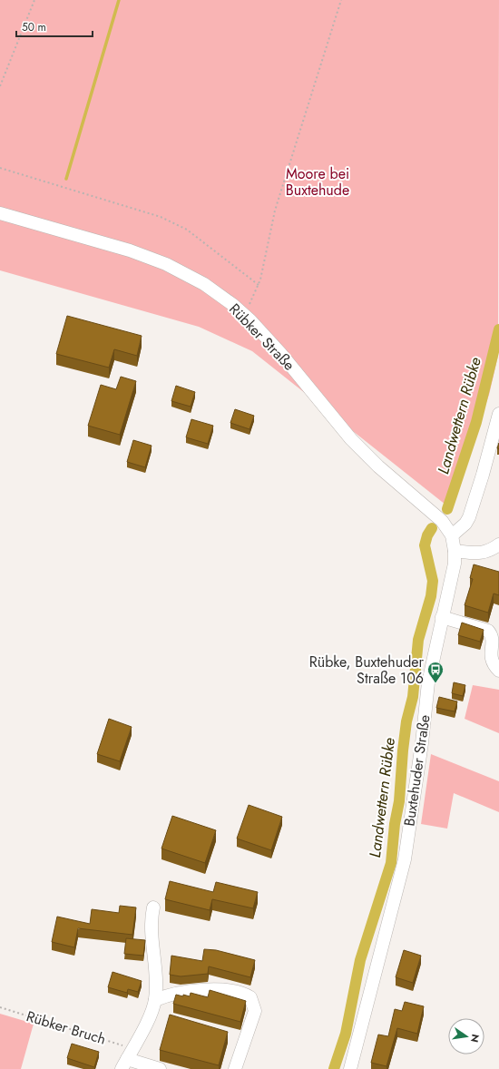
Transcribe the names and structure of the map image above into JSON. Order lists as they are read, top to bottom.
{
  "streets": {
    "street": ["Rübker Straße", "Buxtehuder Straße"],
    "path": ["Rübker Bruch"]
  },
  "crossings": [
    ["Rübker Straße", "Buxtehuder Straße"]
  ],
  "water": ["Landwettern Rübke"],
  "parks": ["Moore bei Buxtehude"],
  "places": {
    "bus stop": ["Rübke, Buxtehuder Straße 106"]
  },
  "scale_bar": "50 m",
  "north": "right"
}
